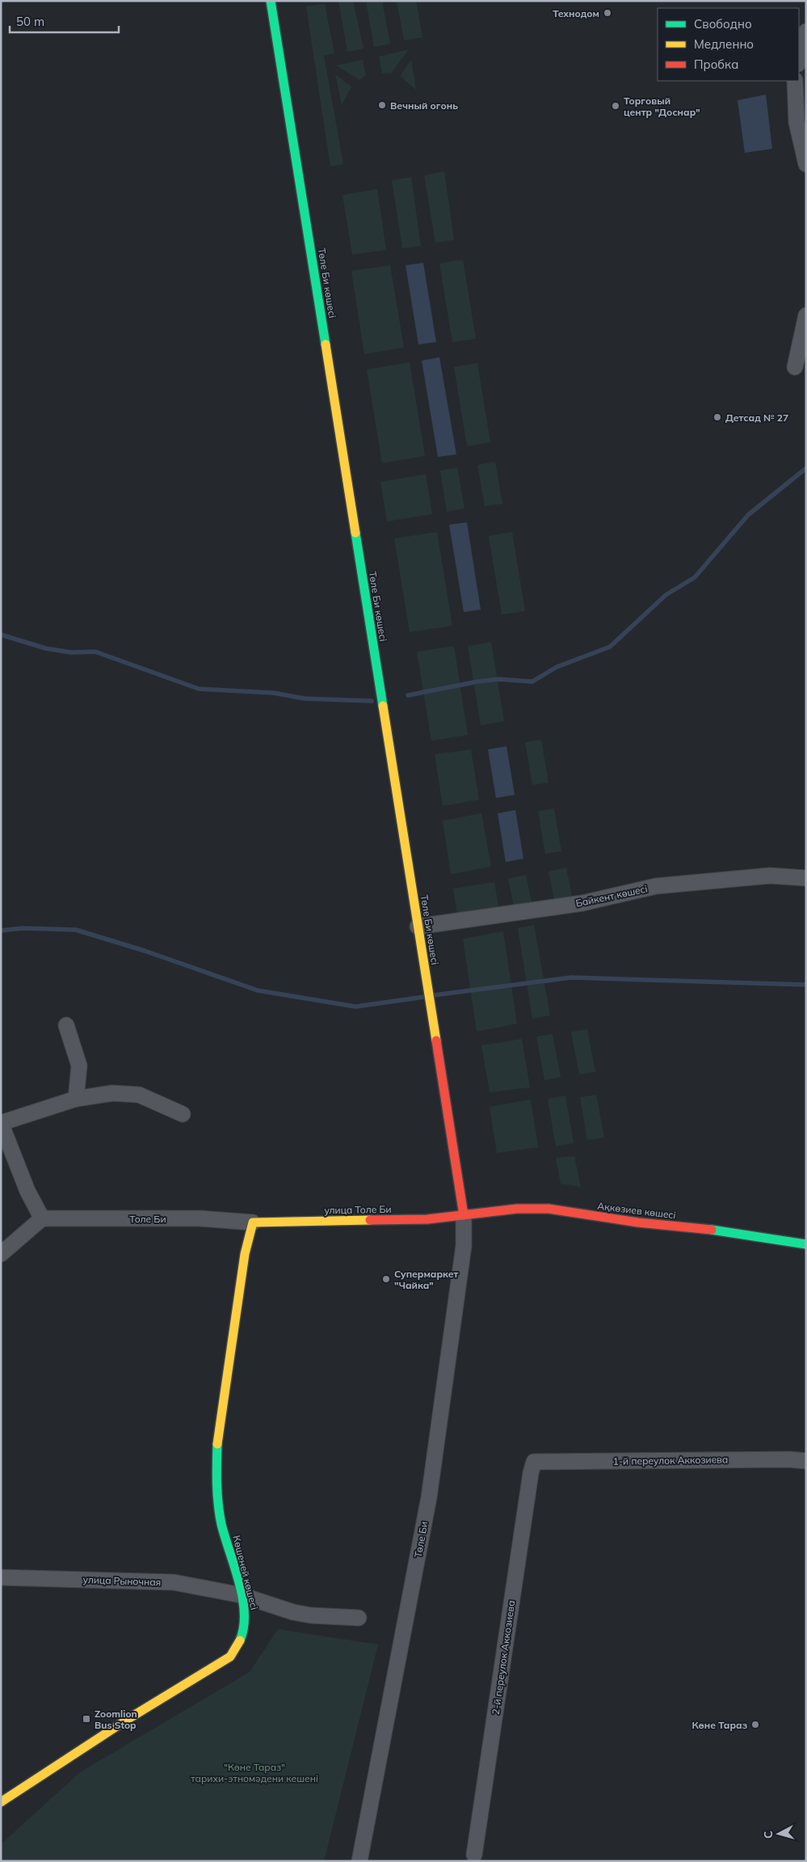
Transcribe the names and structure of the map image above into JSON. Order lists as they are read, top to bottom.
{
  "streets": {
    "main road": [
      "Төле Би көшесі",
      "улица Толе Би",
      "Ақкөзиев көшесі",
      "Көшеней көшесі"
    ],
    "street": [
      "Байкент көшесі",
      "Толе Би",
      "1-й переулок Аккозиева",
      "Төле Би",
      "улица Рыночная",
      "2-й переулок Аккозиева"
    ]
  },
  "crossings": [
    ["Төле Би көшесі", "Байкент көшесі"],
    ["Төле Би көшесі", "улица Толе Би"],
    ["Төле Би көшесі", "Ақкөзиев көшесі"],
    ["Төле Би көшесі", "Төле Би"],
    ["улица Толе Би", "Ақкөзиев көшесі"],
    ["улица Толе Би", "Толе Би"],
    ["улица Толе Би", "Төле Би"],
    ["улица Толе Би", "Көшеней көшесі"],
    ["Ақкөзиев көшесі", "Төле Би"],
    ["Толе Би", "Көшеней көшесі"],
    ["1-й переулок Аккозиева", "2-й переулок Аккозиева"],
    ["Көшеней көшесі", "улица Рыночная"]
  ],
  "parks": ["\"Көне Тараз\" тарихи-этномәдени кешені"],
  "places": {
    "other": [
      "Технодом",
      "Вечный огонь",
      "Торговый центр \"Доснар\"",
      "Детсад № 27",
      "Супермаркет \"Чайка\"",
      "Көне Тараз"
    ],
    "transit": ["Zoomlion Bus Stop"]
  },
  "legend": ["Свободно", "Медленно", "Пробка"],
  "scale_bar": "50 m",
  "north": "left"
}
